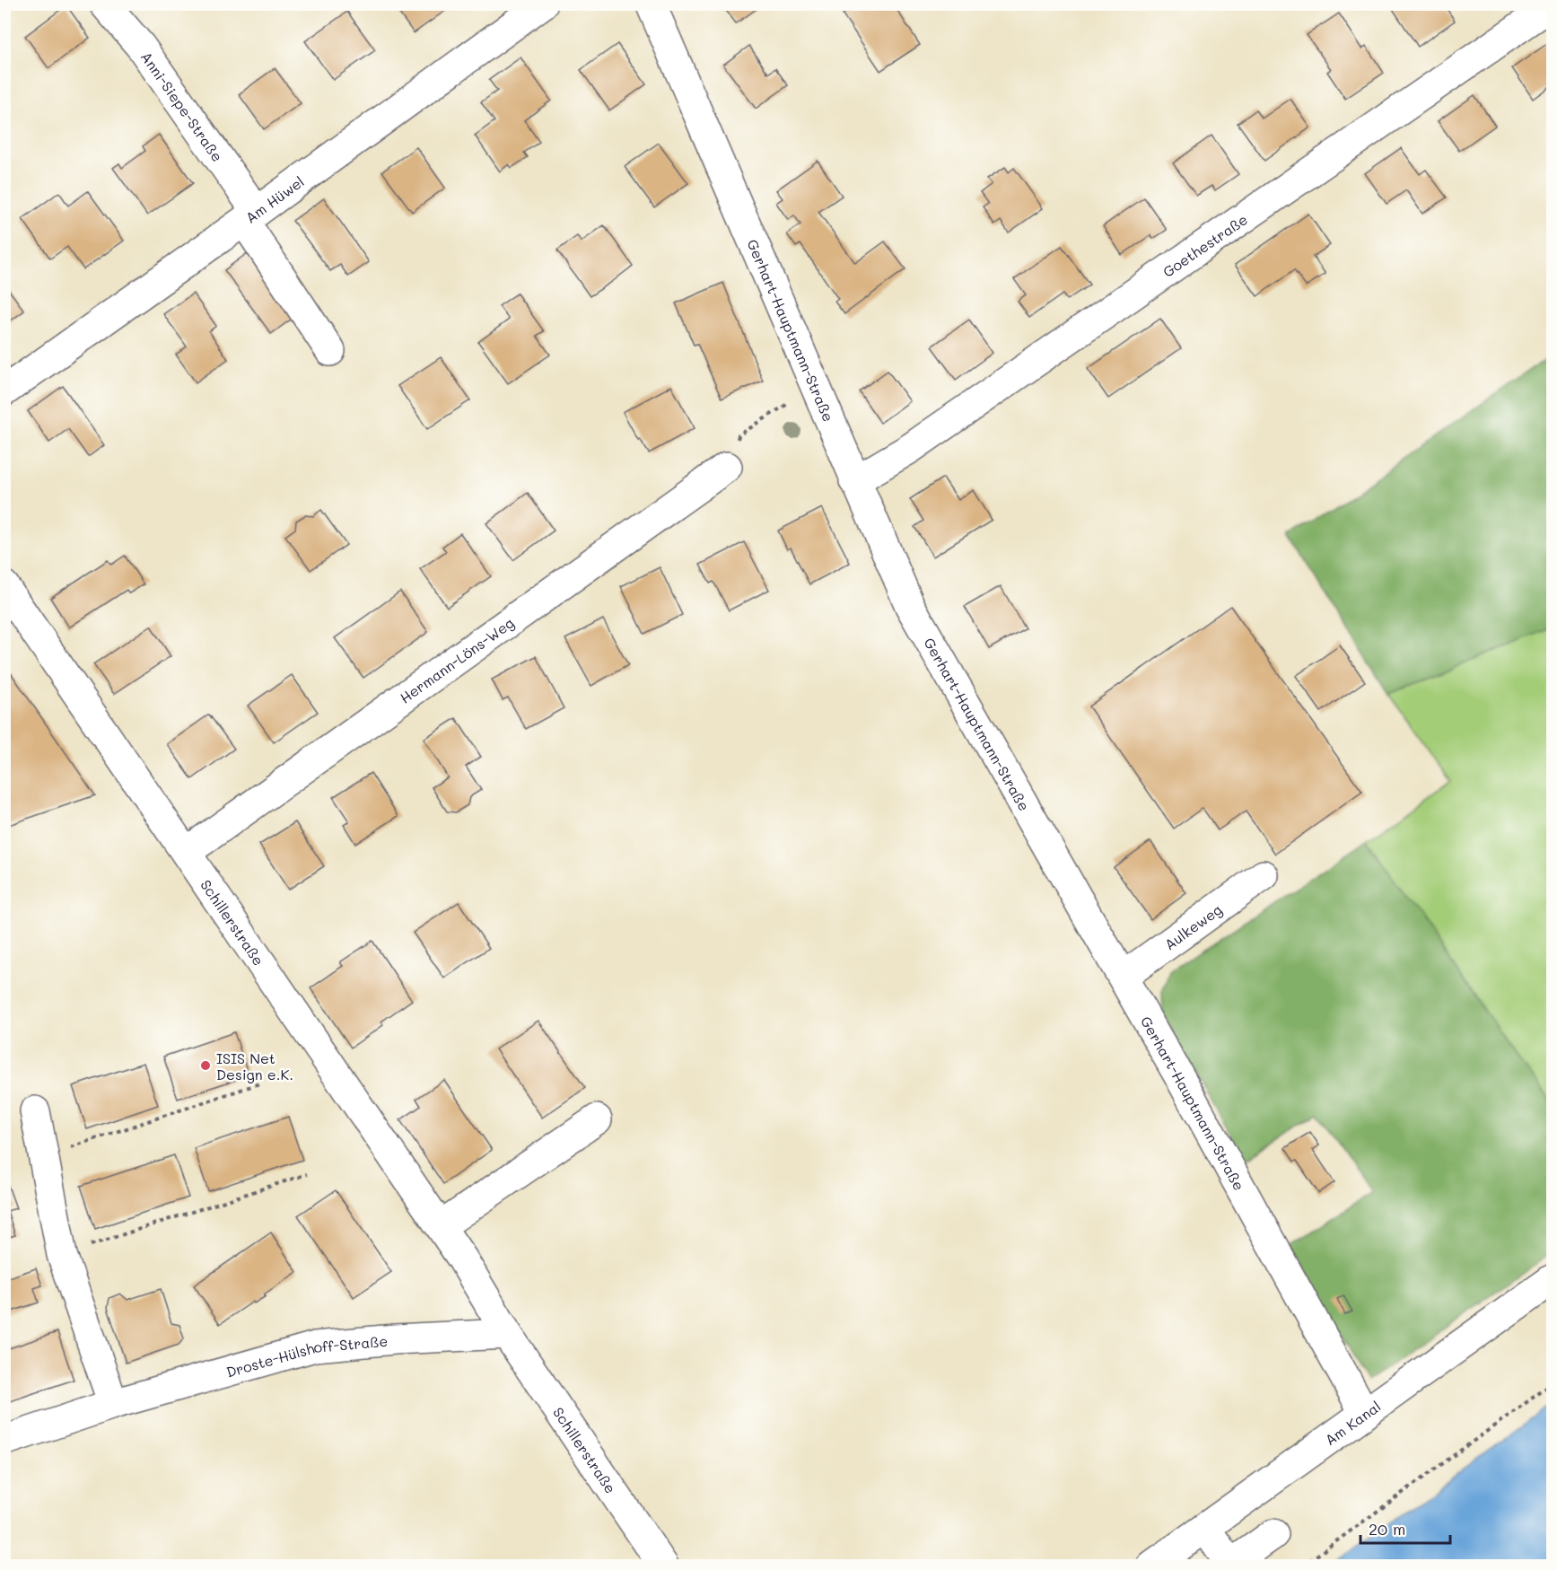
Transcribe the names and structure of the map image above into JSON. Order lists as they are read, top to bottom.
{
  "streets": {
    "street": [
      "Anni-Siepe-Straße",
      "Am Hüwel",
      "Goethestraße",
      "Gerhart-Hauptmann-Straße",
      "Hermann-Löns-Weg",
      "Schillerstraße",
      "Aulkeweg",
      "Droste-Hülshoff-Straße",
      "Am Kanal"
    ]
  },
  "crossings": [
    ["Anni-Siepe-Straße", "Am Hüwel"],
    ["Goethestraße", "Gerhart-Hauptmann-Straße"],
    ["Gerhart-Hauptmann-Straße", "Aulkeweg"],
    ["Gerhart-Hauptmann-Straße", "Am Kanal"],
    ["Hermann-Löns-Weg", "Schillerstraße"],
    ["Schillerstraße", "Droste-Hülshoff-Straße"]
  ],
  "places": ["ISIS Net Design e.K."],
  "scale_bar": "20 m"
}
